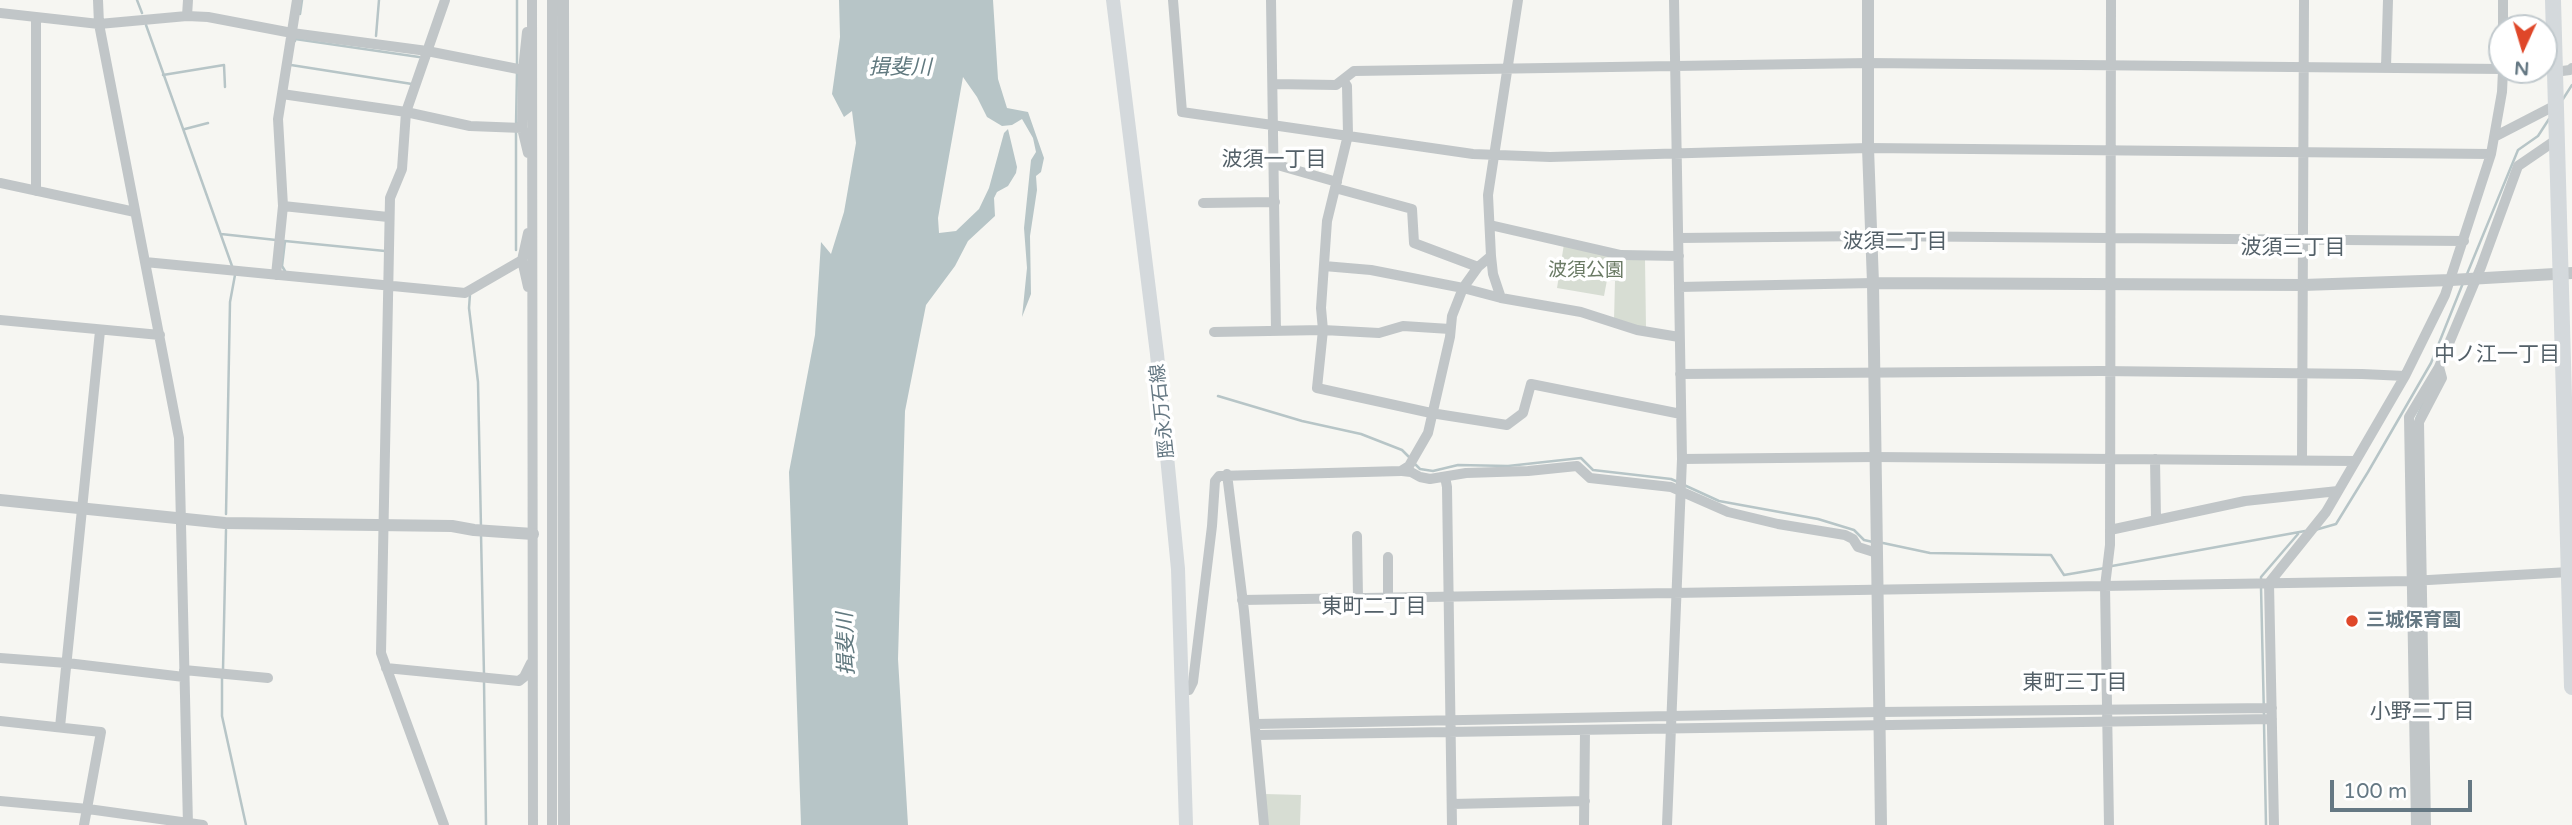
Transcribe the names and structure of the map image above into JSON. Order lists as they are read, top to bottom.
{
  "streets": {
    "main road": ["脛永万石線"]
  },
  "districts": [
    "波須一丁目",
    "波須二丁目",
    "波須三丁目",
    "中ノ江一丁目",
    "東町二丁目",
    "東町三丁目",
    "小野二丁目"
  ],
  "water": ["揖斐川"],
  "parks": ["波須公園"],
  "places": ["三城保育園"],
  "scale_bar": "100 m",
  "north": "bottom"
}
